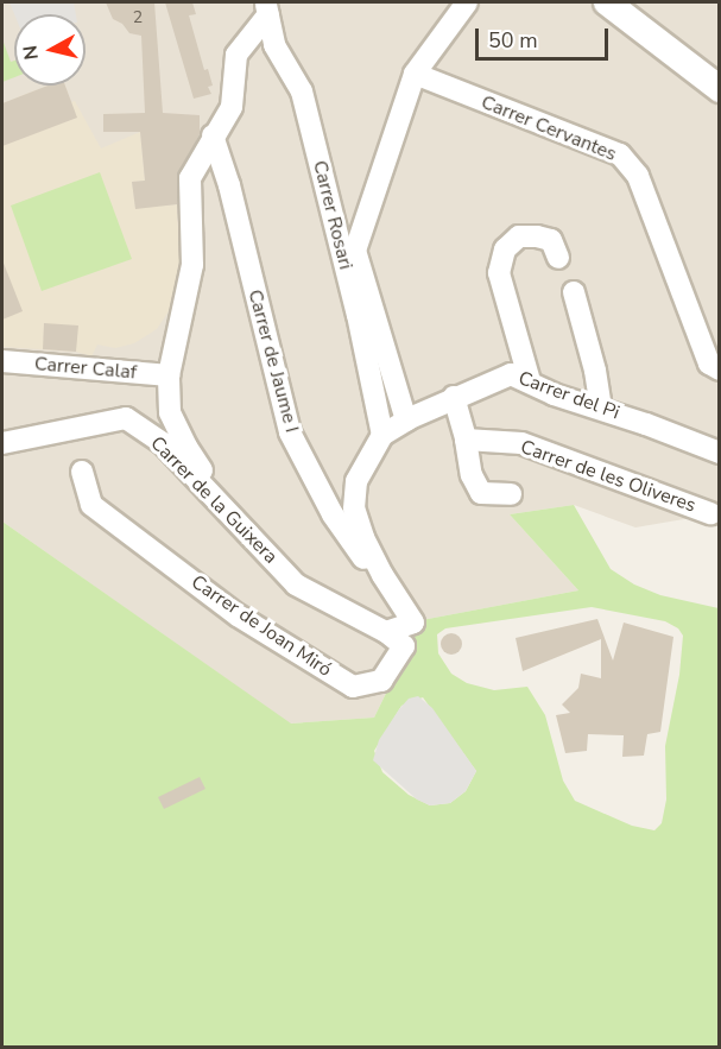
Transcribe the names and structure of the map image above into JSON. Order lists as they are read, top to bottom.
{
  "streets": {
    "street": [
      "Carrer Cervantes",
      "Carrer Rosari",
      "Carrer de Jaume I",
      "Carrer Calaf",
      "Carrer del Pi",
      "Carrer de les Oliveres",
      "Carrer de la Guixera",
      "Carrer de Joan Miró"
    ]
  },
  "crossings": [
    ["Carrer Rosari", "Carrer del Pi"],
    ["Carrer de la Guixera", "Carrer de Joan Miró"]
  ],
  "house_numbers": ["2"],
  "scale_bar": "50 m",
  "north": "left"
}
